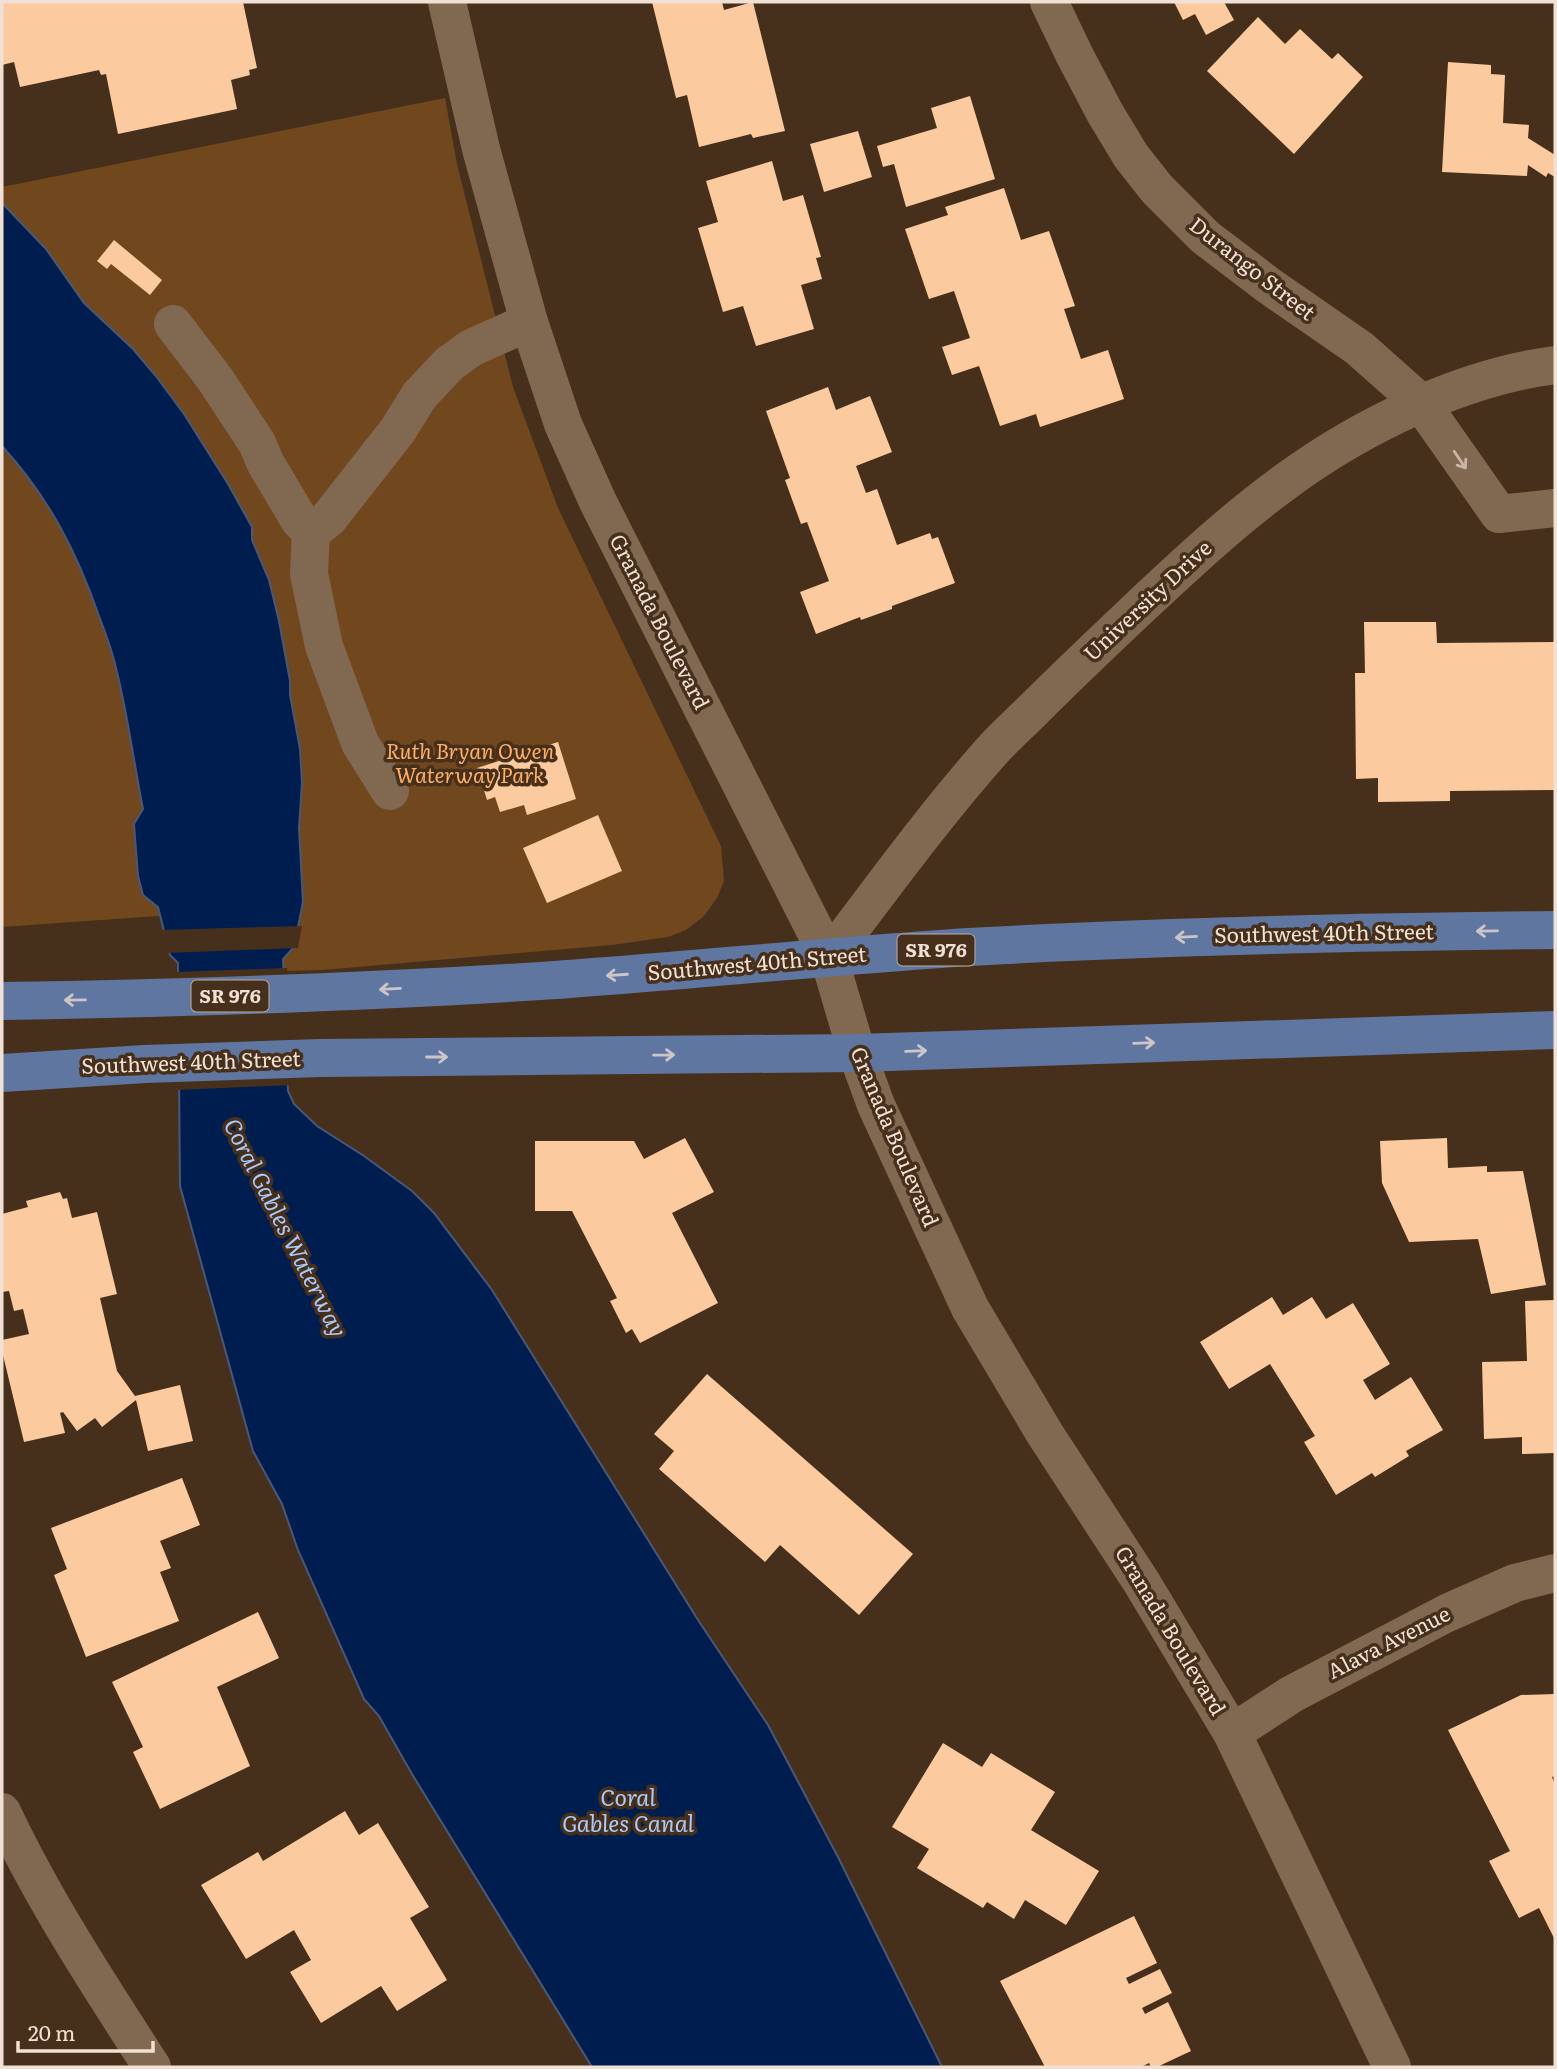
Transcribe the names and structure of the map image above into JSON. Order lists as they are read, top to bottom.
{
  "streets": {
    "main road": ["Southwest 40th Street", "SR 976"],
    "street": [
      "Durango Street",
      "University Drive",
      "Granada Boulevard",
      "Alava Avenue"
    ]
  },
  "crossings": [
    ["Durango Street", "University Drive"],
    ["University Drive", "Granada Boulevard"],
    ["University Drive", "Southwest 40th Street"],
    ["Granada Boulevard", "Southwest 40th Street"],
    ["Granada Boulevard", "Alava Avenue"]
  ],
  "water": ["Coral Gables Waterway", "Coral Gables Canal"],
  "parks": ["Ruth Bryan Owen Waterway Park"],
  "scale_bar": "20 m"
}
